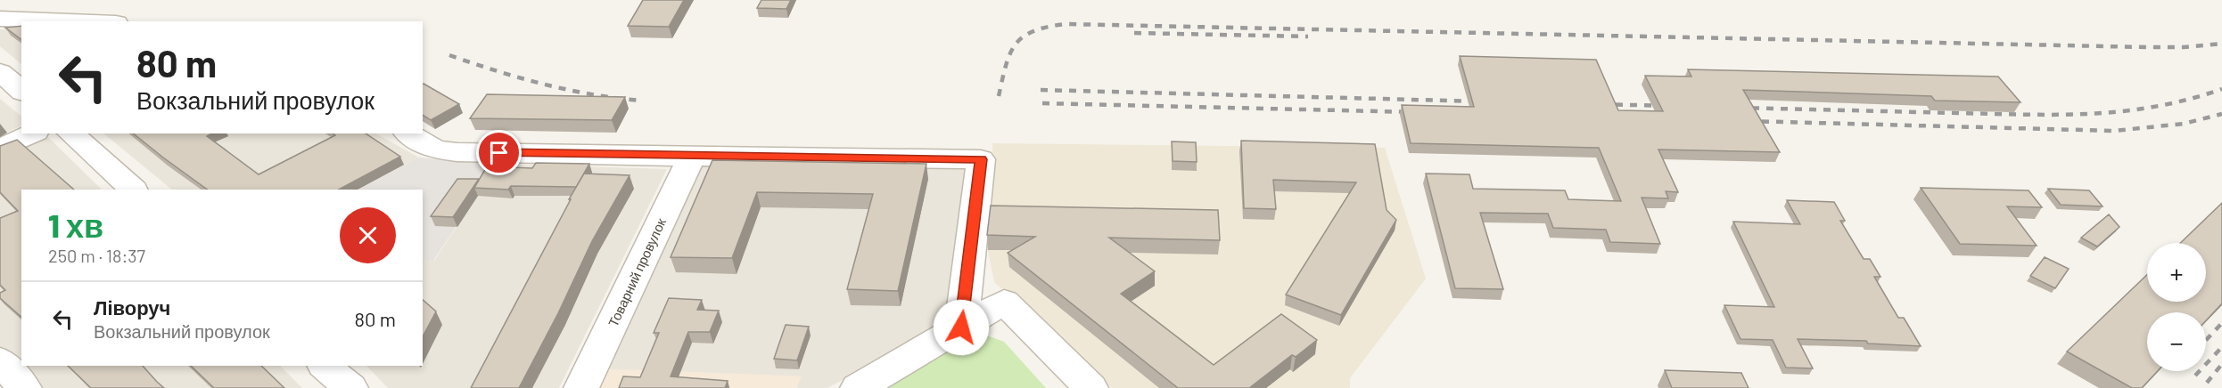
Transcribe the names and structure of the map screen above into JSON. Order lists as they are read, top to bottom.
{
  "streets": {
    "street": ["Товарний провулок"]
  },
  "page": {
    "turn": ["80 m", "Вокзальний провулок"],
    "heading": ["1 хв", "250 m · 18:37"],
    "map_buttons": ["+", "−"],
    "list": [
      {
        "name": "Ліворуч",
        "note": "Вокзальний провулок",
        "value": "80 m"
      }
    ]
  }
}
